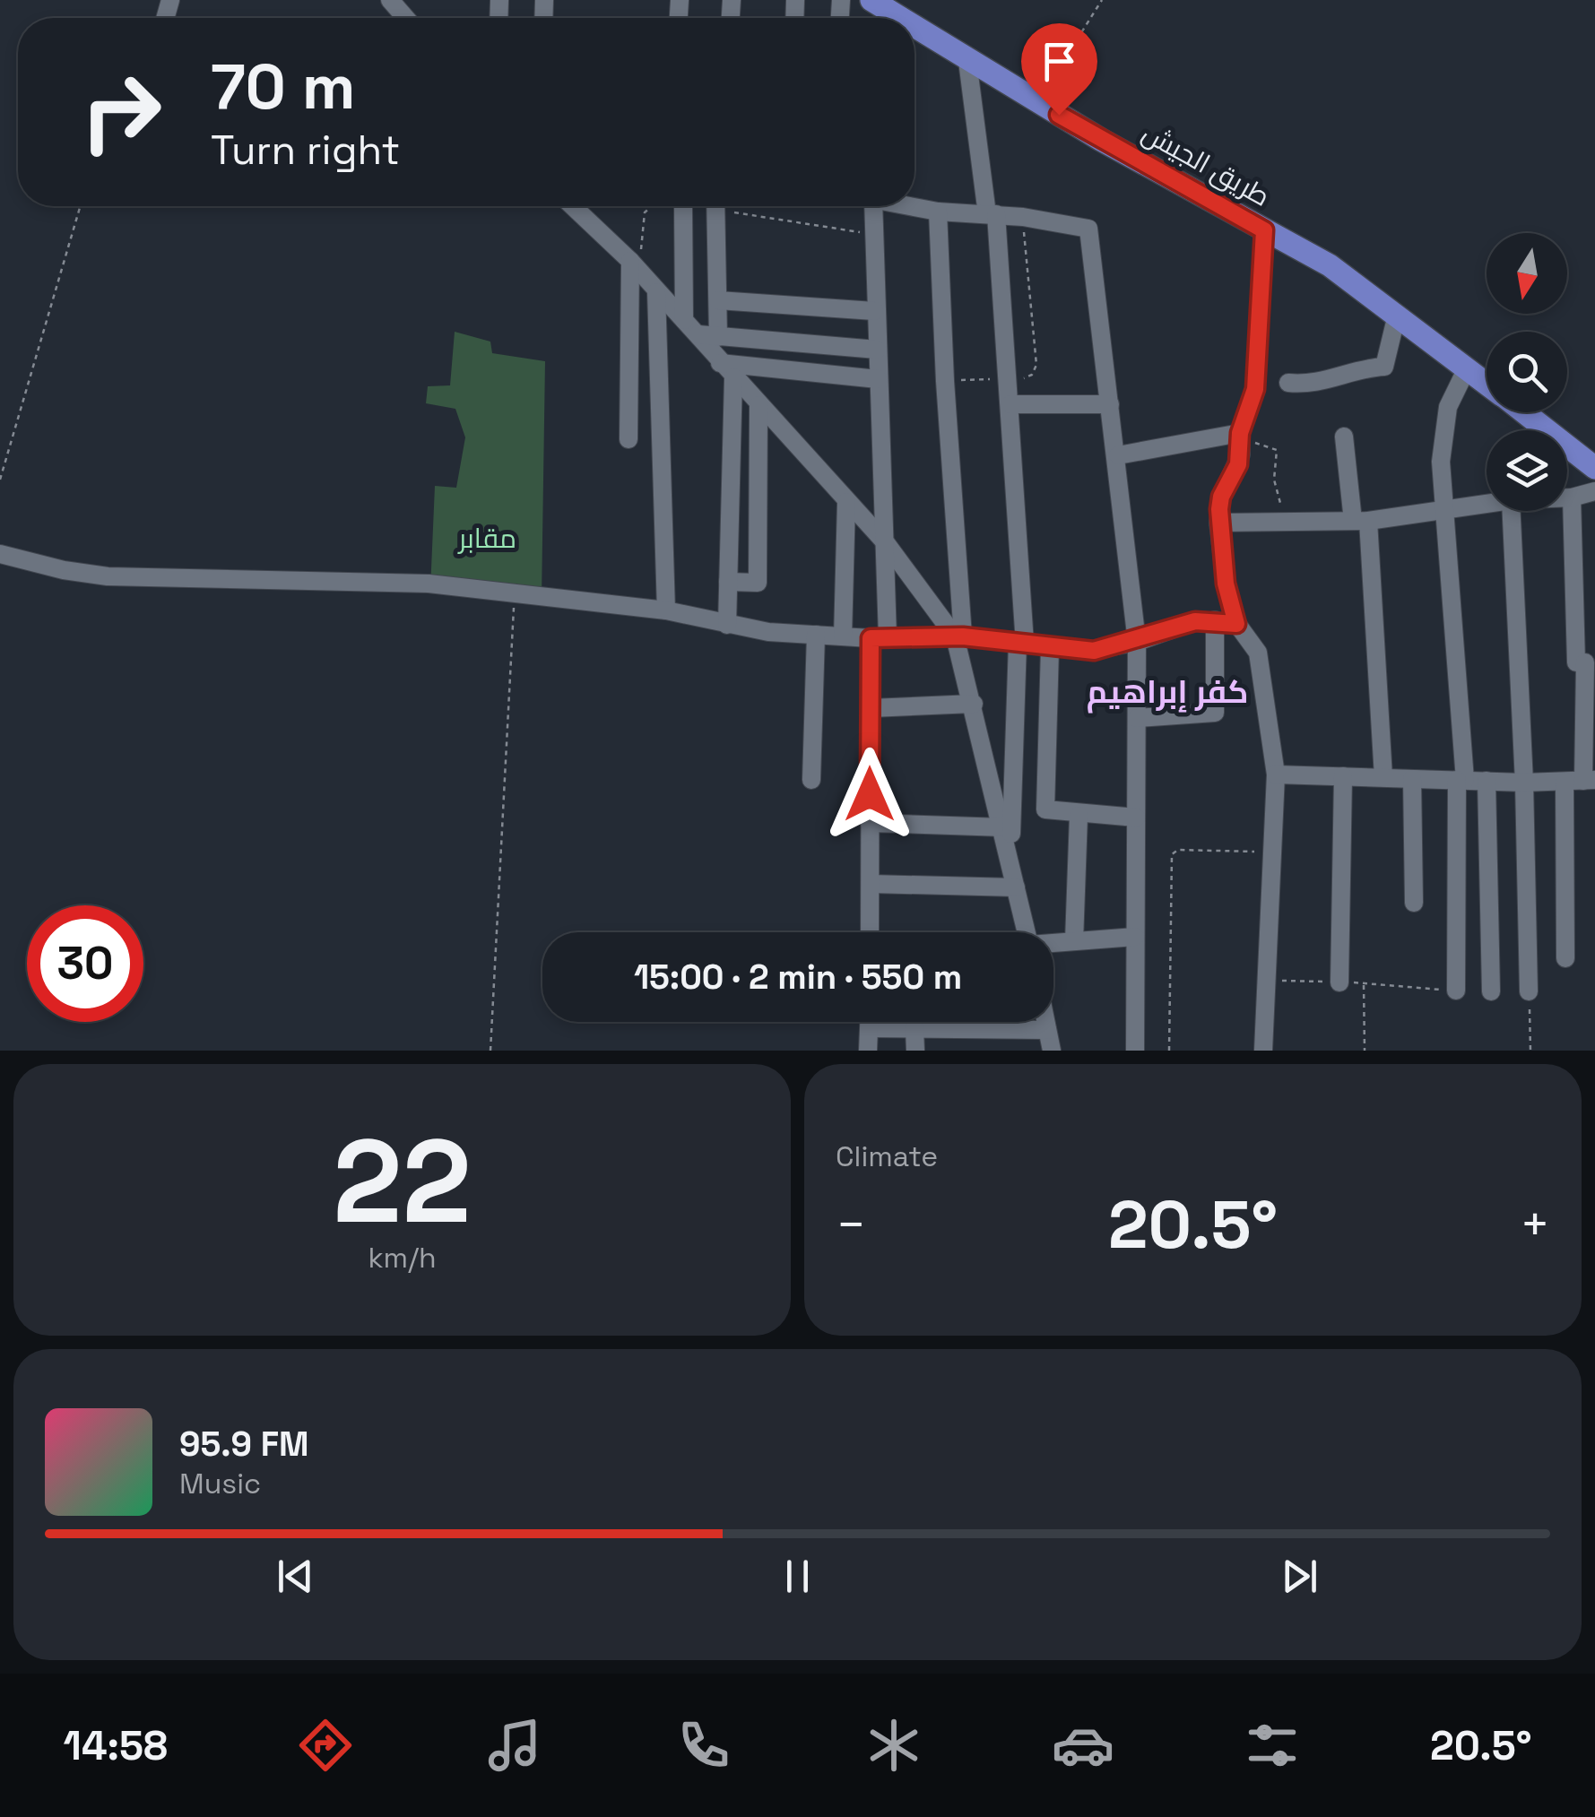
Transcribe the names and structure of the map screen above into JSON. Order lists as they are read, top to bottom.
{
  "streets": {
    "main road": ["طريق الجيش"]
  },
  "districts": ["كفر إبراهيم"],
  "parks": ["مقابر"],
  "north": "bottom",
  "page": {
    "turn": ["70 m", "Turn right"],
    "limit": "30",
    "trip": "15:00 · 2 min · 550 m",
    "tile": [
      ["22", "km/h"],
      "Climate"
    ],
    "heat": ["−", "20.5°", "+"],
    "song": ["95.9 FM", "Music"],
    "tabs": ["14:58", "20.5°"]
  }
}
